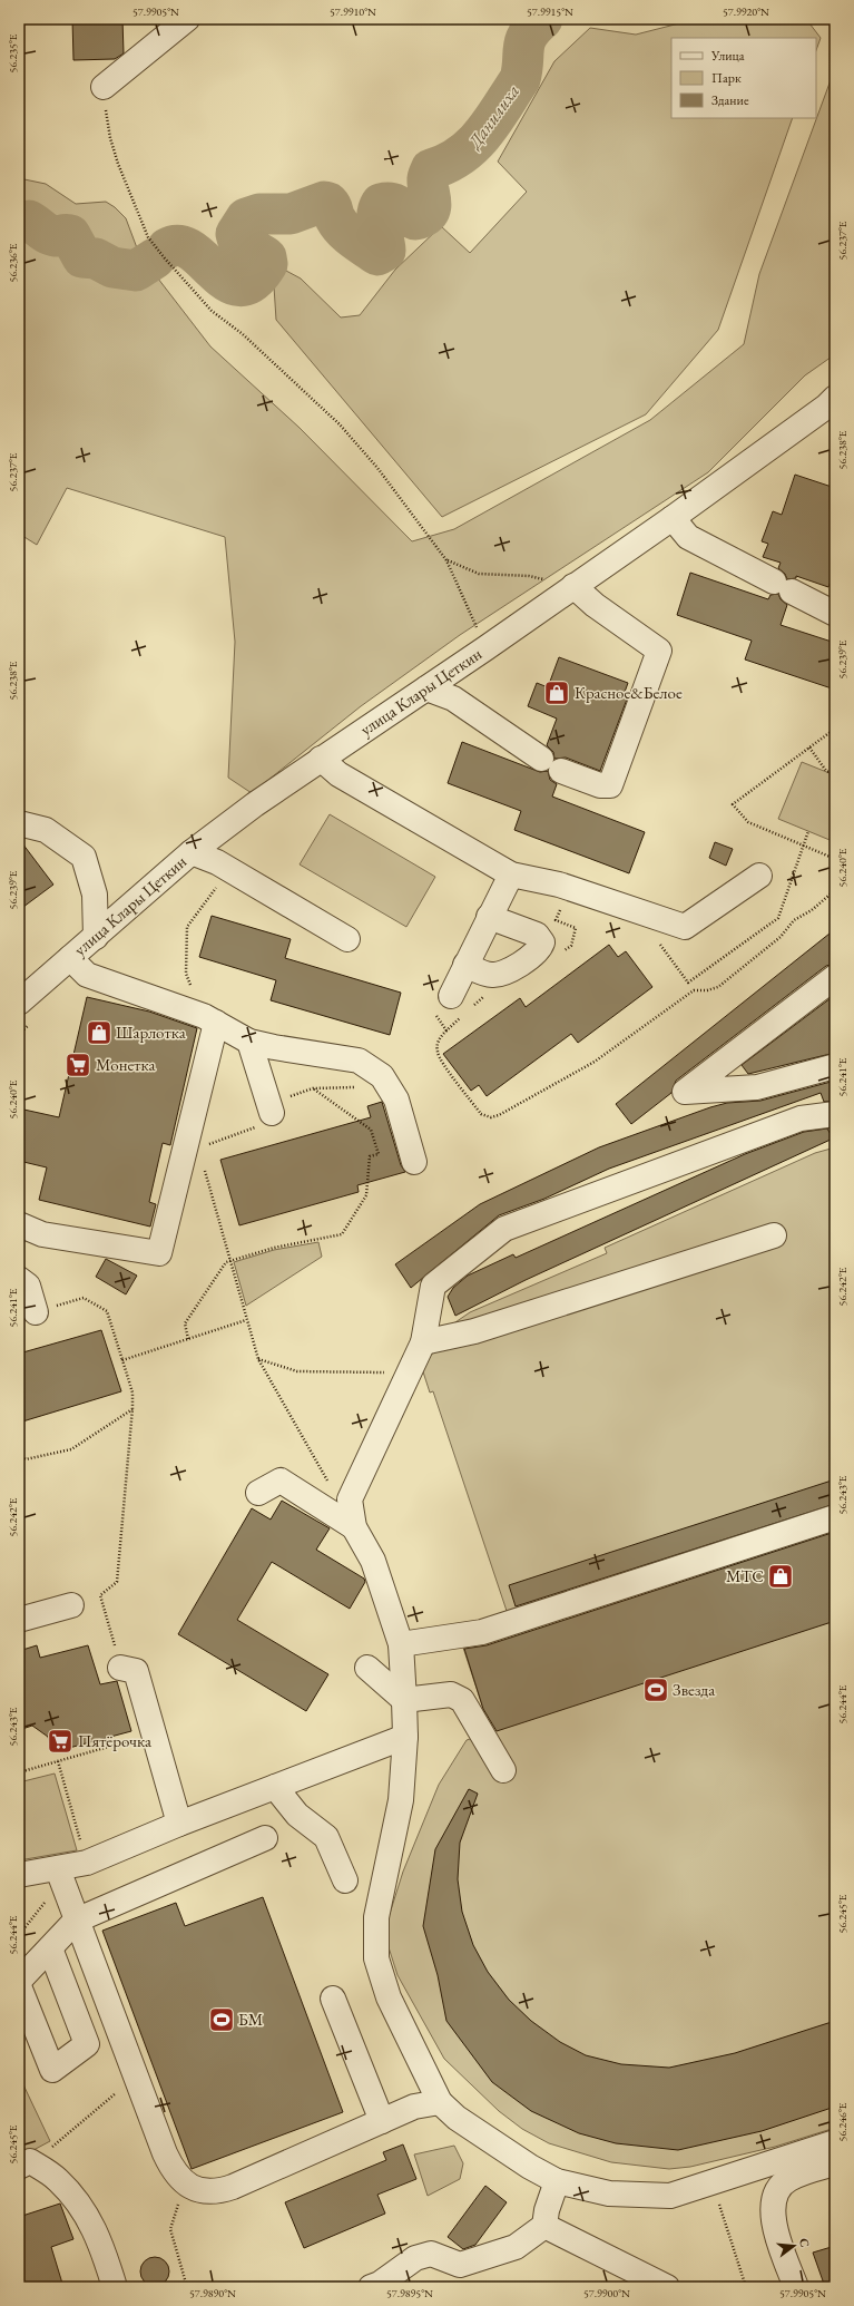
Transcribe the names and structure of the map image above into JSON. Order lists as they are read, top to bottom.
{
  "streets": {
    "street": ["улица Клары Цеткин"]
  },
  "water": ["Данилиха"],
  "places": {
    "shop": ["Красное&Белое", "Шарлотка", "МТС"],
    "supermarket": ["Монетка", "Пятёрочка"],
    "sports": ["Звезда", "БМ"]
  },
  "legend": ["Улица", "Парк", "Здание"],
  "north": "right",
  "coordinates": [
    "57.9905°N",
    "57.9910°N",
    "57.9915°N",
    "57.9920°N",
    "56.235°E",
    "56.237°E",
    "56.236°E",
    "56.238°E",
    "56.239°E",
    "56.240°E",
    "56.241°E",
    "56.242°E",
    "56.243°E",
    "56.244°E",
    "56.245°E",
    "56.246°E",
    "57.9890°N",
    "57.9895°N",
    "57.9900°N"
  ]
}
